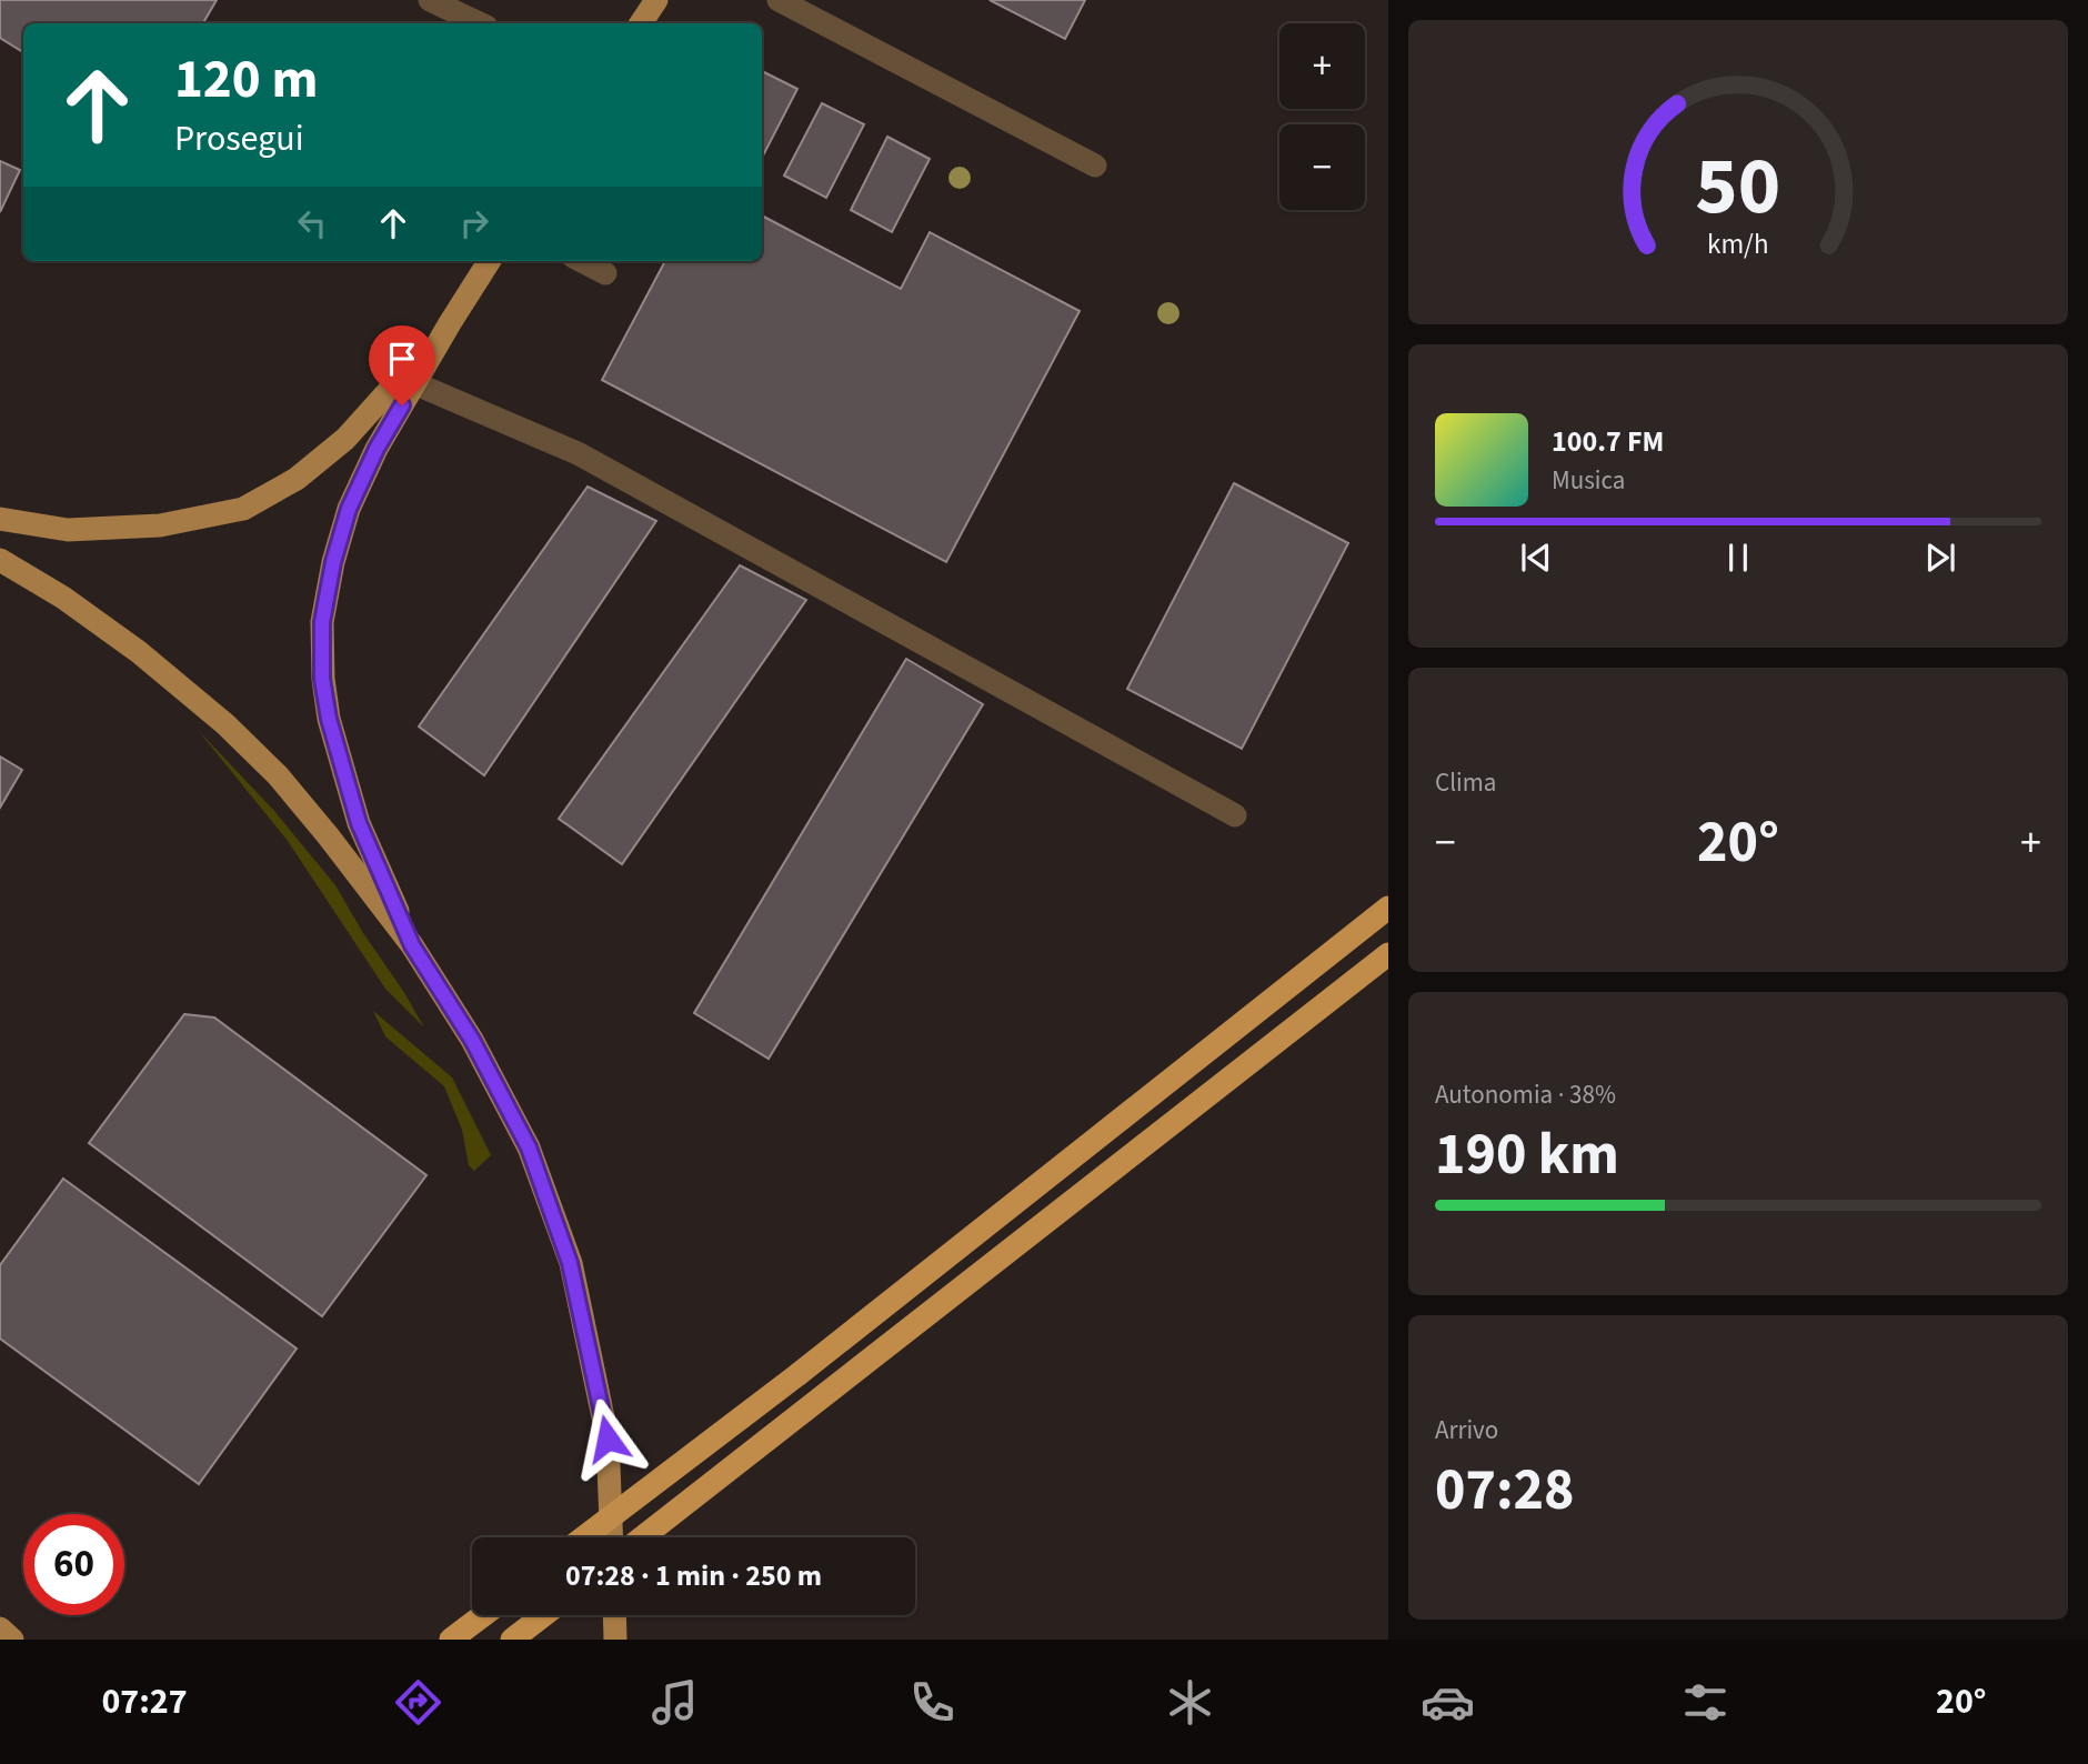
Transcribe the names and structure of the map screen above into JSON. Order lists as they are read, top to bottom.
{
  "page": {
    "map_buttons": ["+", "−"],
    "turn": ["120 m", "Prosegui"],
    "song": ["100.7 FM", "Musica"],
    "tile": [
      "Clima",
      ["Autonomia · 38%", "190 km"],
      ["Arrivo", "07:28"]
    ],
    "heat": ["−", "20°", "+"],
    "limit": "60",
    "trip": "07:28 · 1 min · 250 m",
    "tabs": ["07:27", "20°"],
    "gauge": ["50", "km/h"]
  }
}
